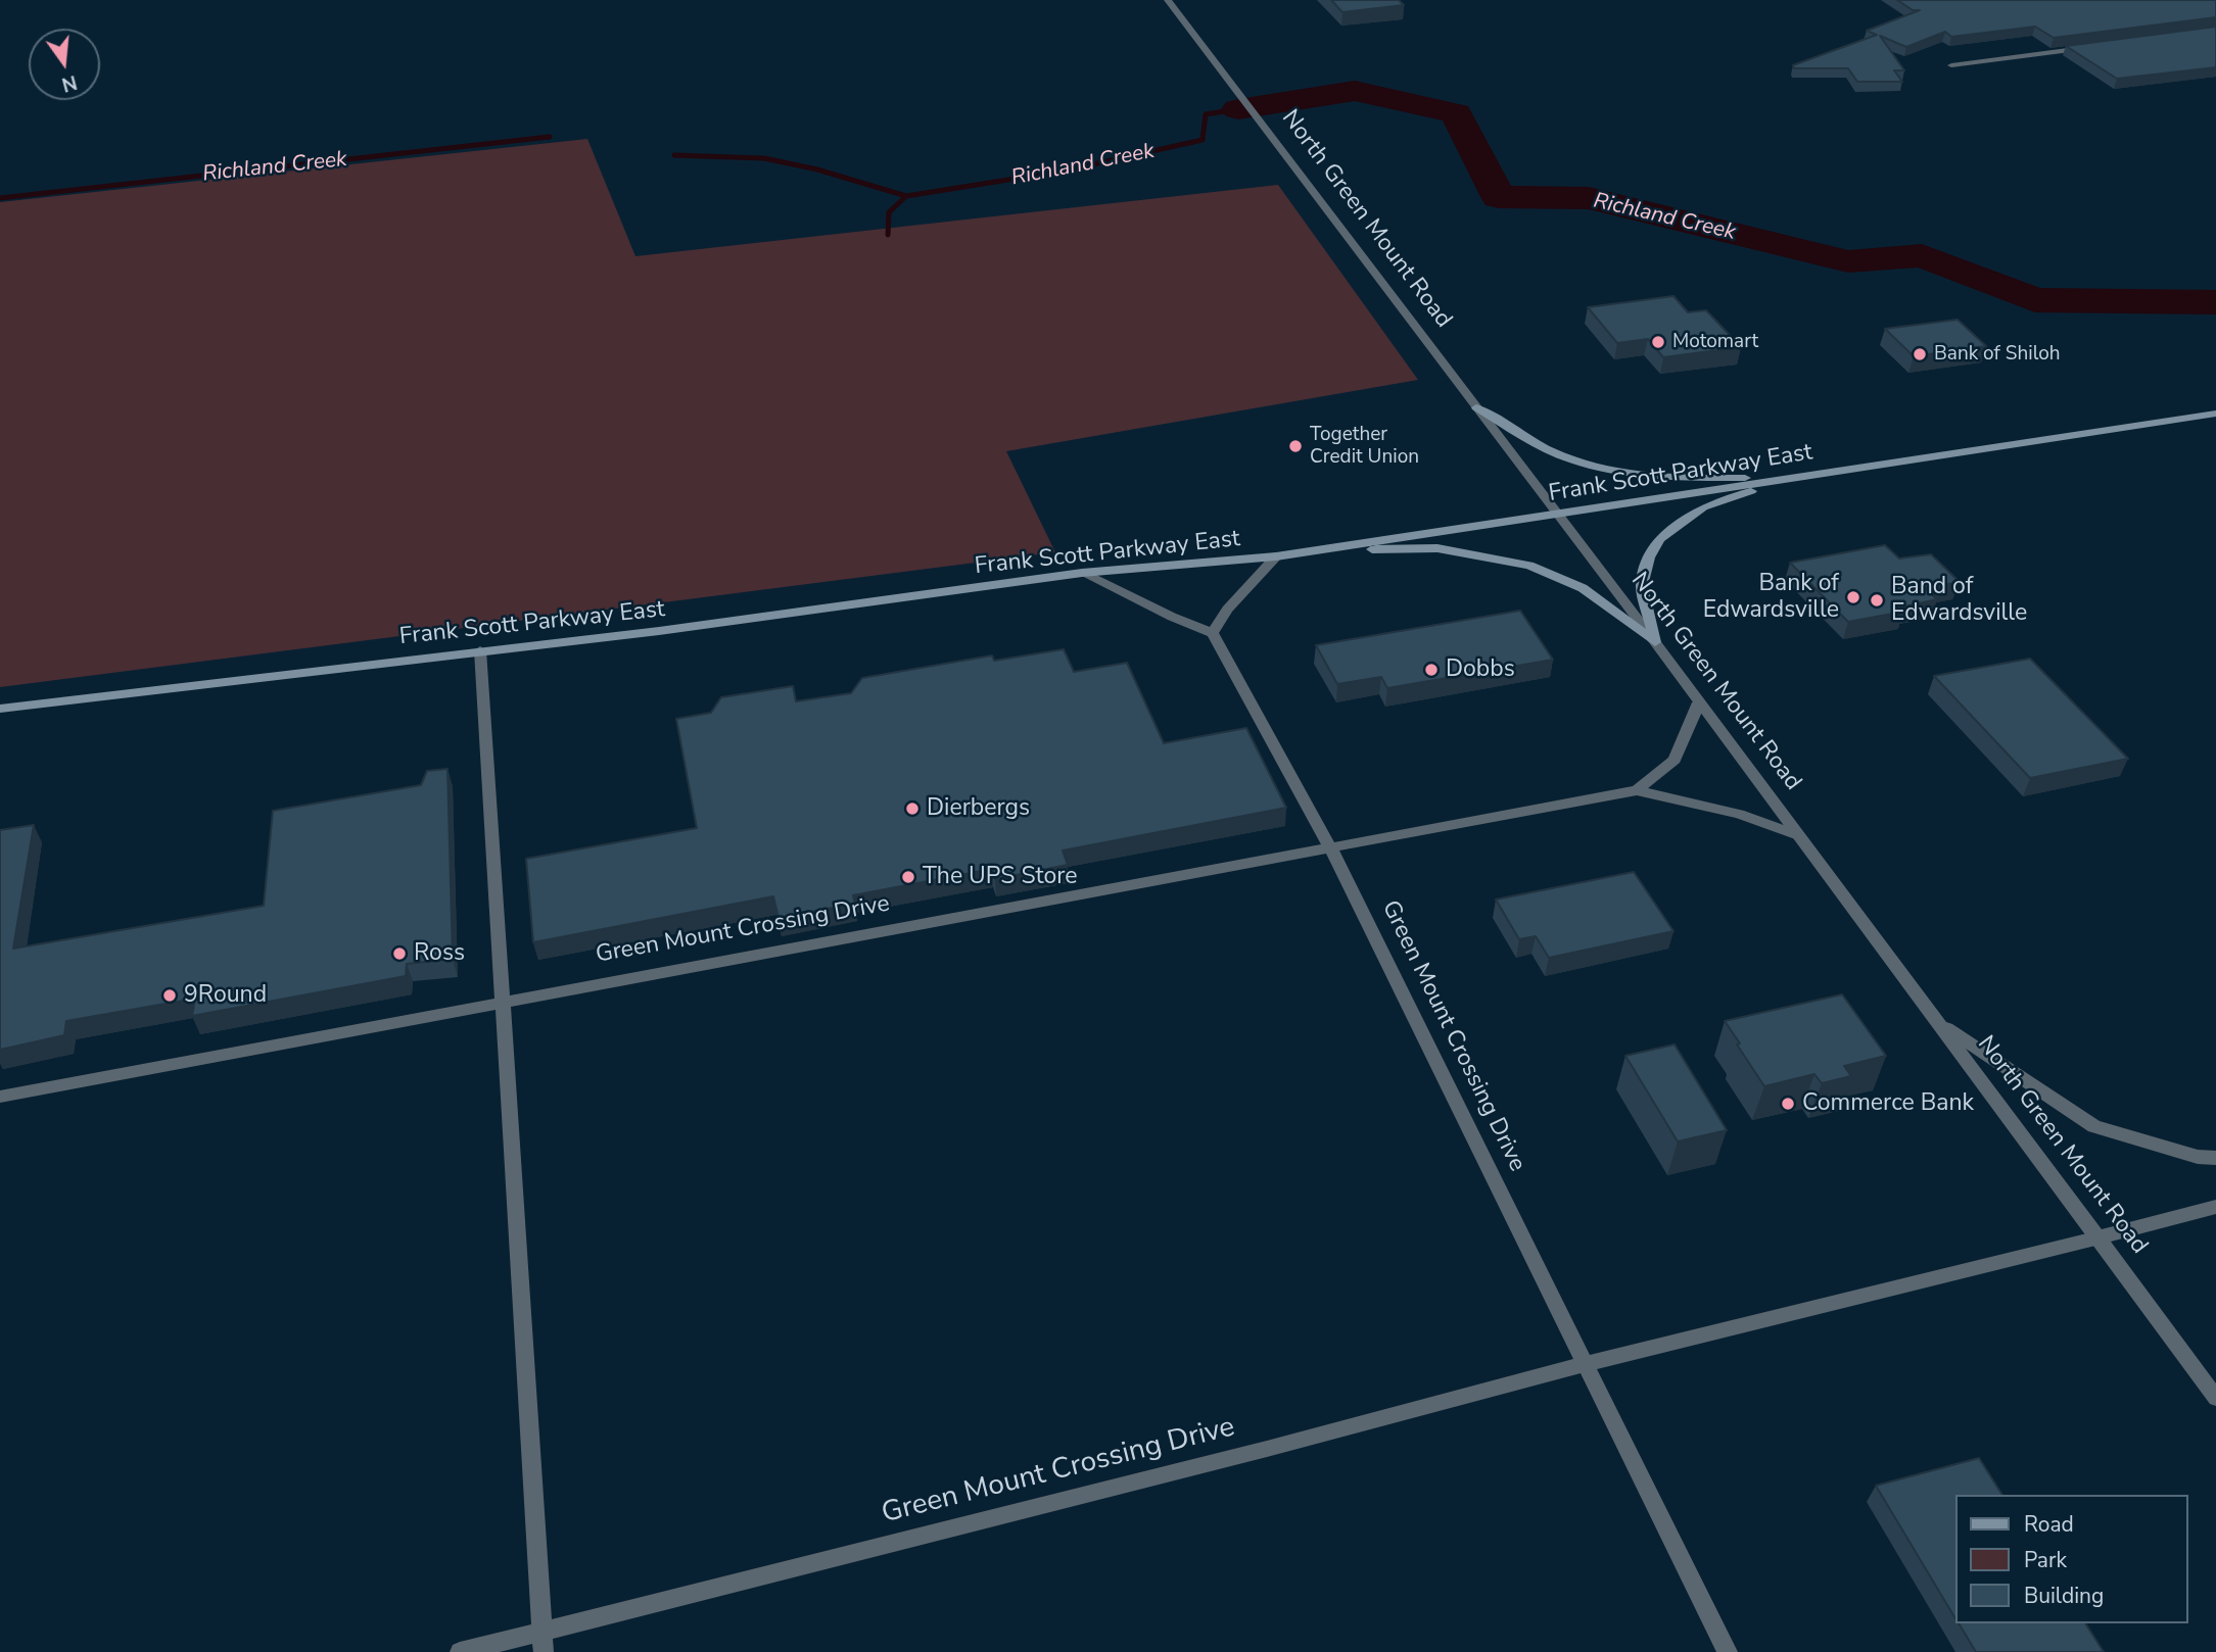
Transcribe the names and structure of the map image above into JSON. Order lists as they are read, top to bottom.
{
  "streets": {
    "main road": ["Frank Scott Parkway East"],
    "street": ["North Green Mount Road", "Green Mount Crossing Drive"]
  },
  "crossings": [
    ["North Green Mount Road", "Frank Scott Parkway East"],
    ["North Green Mount Road", "Green Mount Crossing Drive"]
  ],
  "water": ["Richland Creek"],
  "places": [
    "Motomart",
    "Bank of Shiloh",
    "Together Credit Union",
    "Bank of Edwardsville",
    "Band of Edwardsville",
    "Dobbs",
    "Dierbergs",
    "The UPS Store",
    "Ross",
    "9Round",
    "Commerce Bank"
  ],
  "legend": ["Road", "Park", "Building"],
  "north": "bottom"
}
